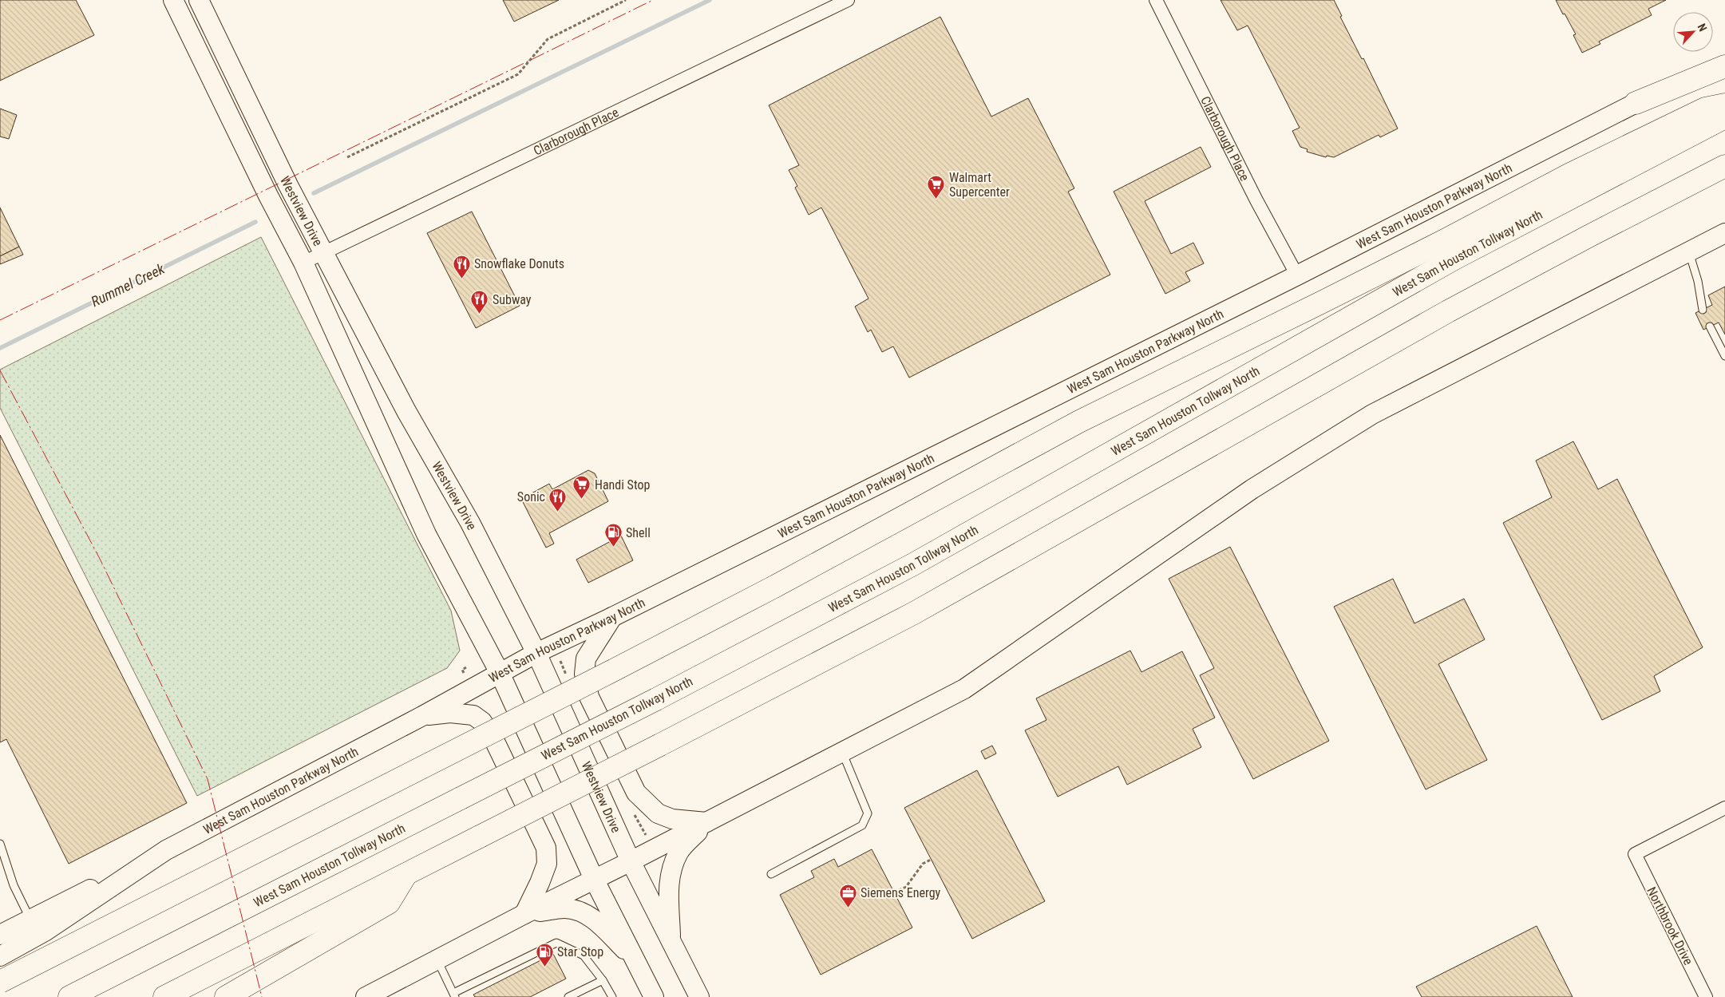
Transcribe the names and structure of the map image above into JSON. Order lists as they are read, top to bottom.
{
  "streets": {
    "highway": ["West Sam Houston Tollway North"],
    "main road": ["West Sam Houston Parkway North", "Westview Drive"],
    "street": ["Clarborough Place", "Northbrook Drive"]
  },
  "crossings": [
    ["Clarborough Place", "West Sam Houston Parkway North"],
    ["Clarborough Place", "Westview Drive"],
    ["West Sam Houston Parkway North", "Westview Drive"]
  ],
  "water": ["Rummel Creek"],
  "places": {
    "supermarket": ["Walmart Supercenter", "Handi Stop"],
    "restaurant": ["Snowflake Donuts", "Subway", "Sonic"],
    "fuel station": ["Shell", "Star Stop"],
    "office": ["Siemens Energy"]
  },
  "north": "top right"
}
